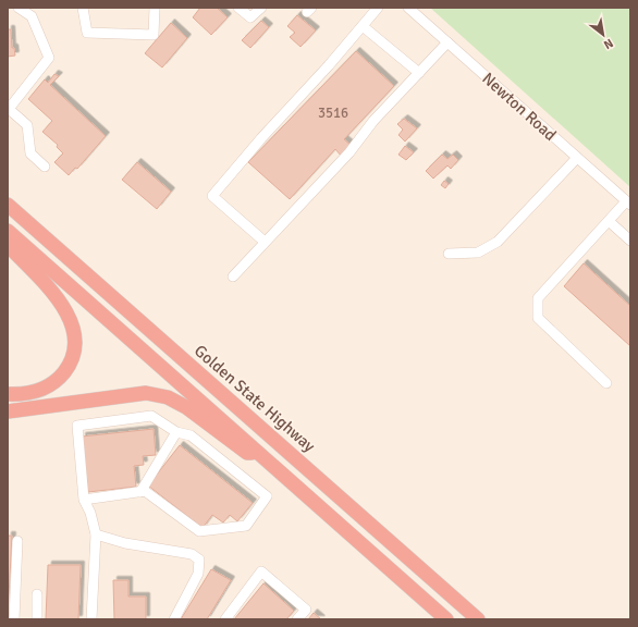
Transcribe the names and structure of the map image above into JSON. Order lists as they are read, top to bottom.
{
  "streets": {
    "highway": ["Golden State Highway"],
    "street": ["Newton Road"]
  },
  "house_numbers": ["3516"],
  "north": "bottom right"
}
